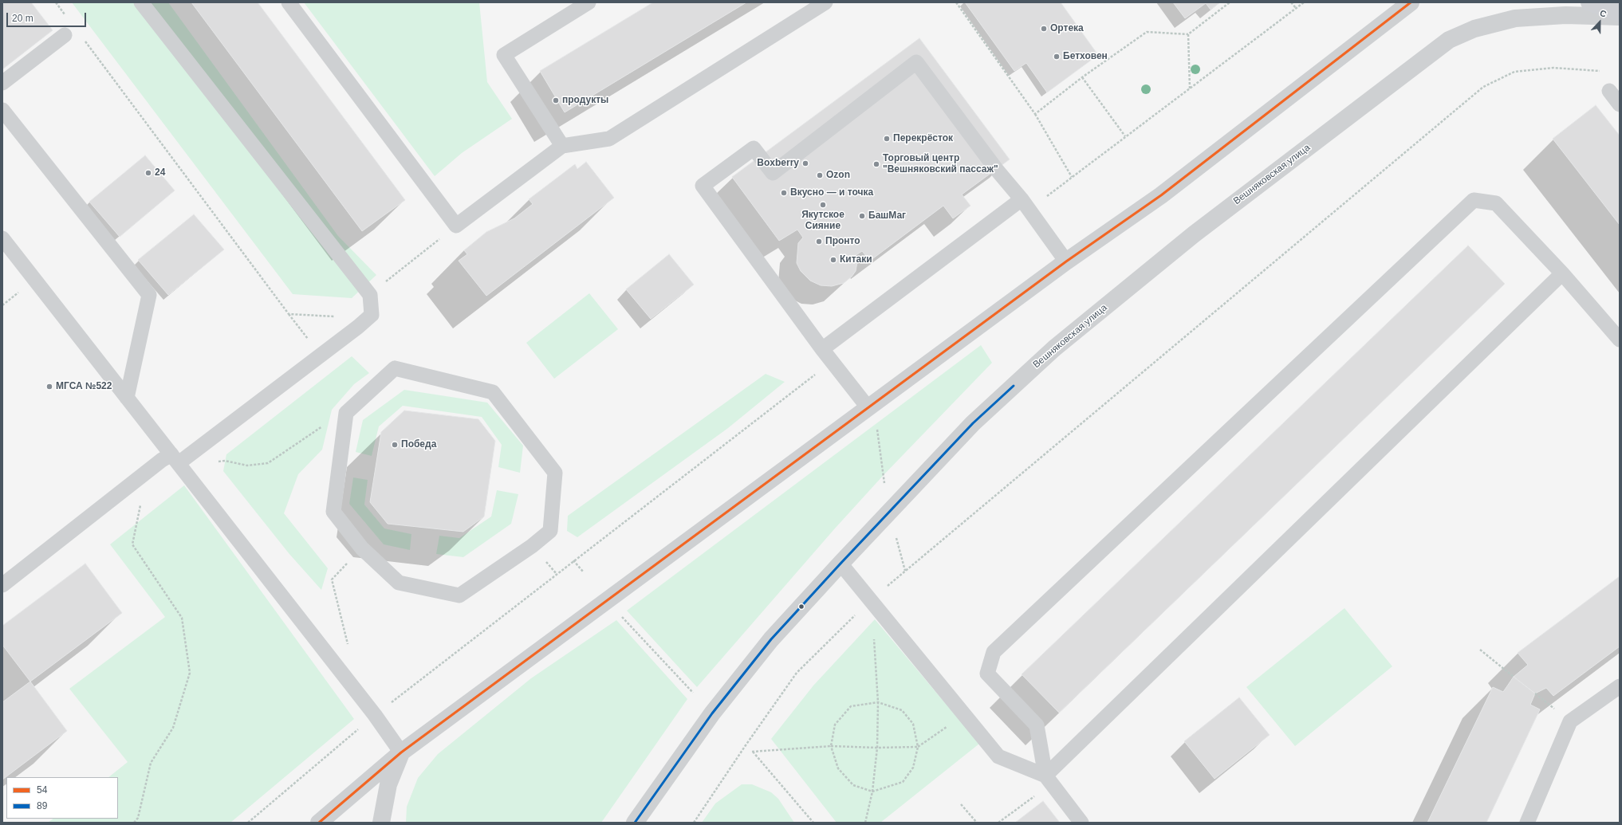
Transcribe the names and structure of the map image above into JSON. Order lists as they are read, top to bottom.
{
  "streets": {
    "street": ["Вешняковская улица"]
  },
  "places": [
    "Ортека",
    "Бетховен",
    "продукты",
    "Перекрёсток",
    "Boxberry",
    "Торговый центр \"Вешняковский пассаж\"",
    "24",
    "Ozon",
    "Вкусно — и точка",
    "Якутское Сияние",
    "БашМаг",
    "Пронто",
    "Китаки",
    "МГСА №522",
    "Победа"
  ],
  "lines": ["transit line 54", "transit line 89"],
  "legend": ["54", "89"],
  "scale_bar": "20 m",
  "north": "top"
}
